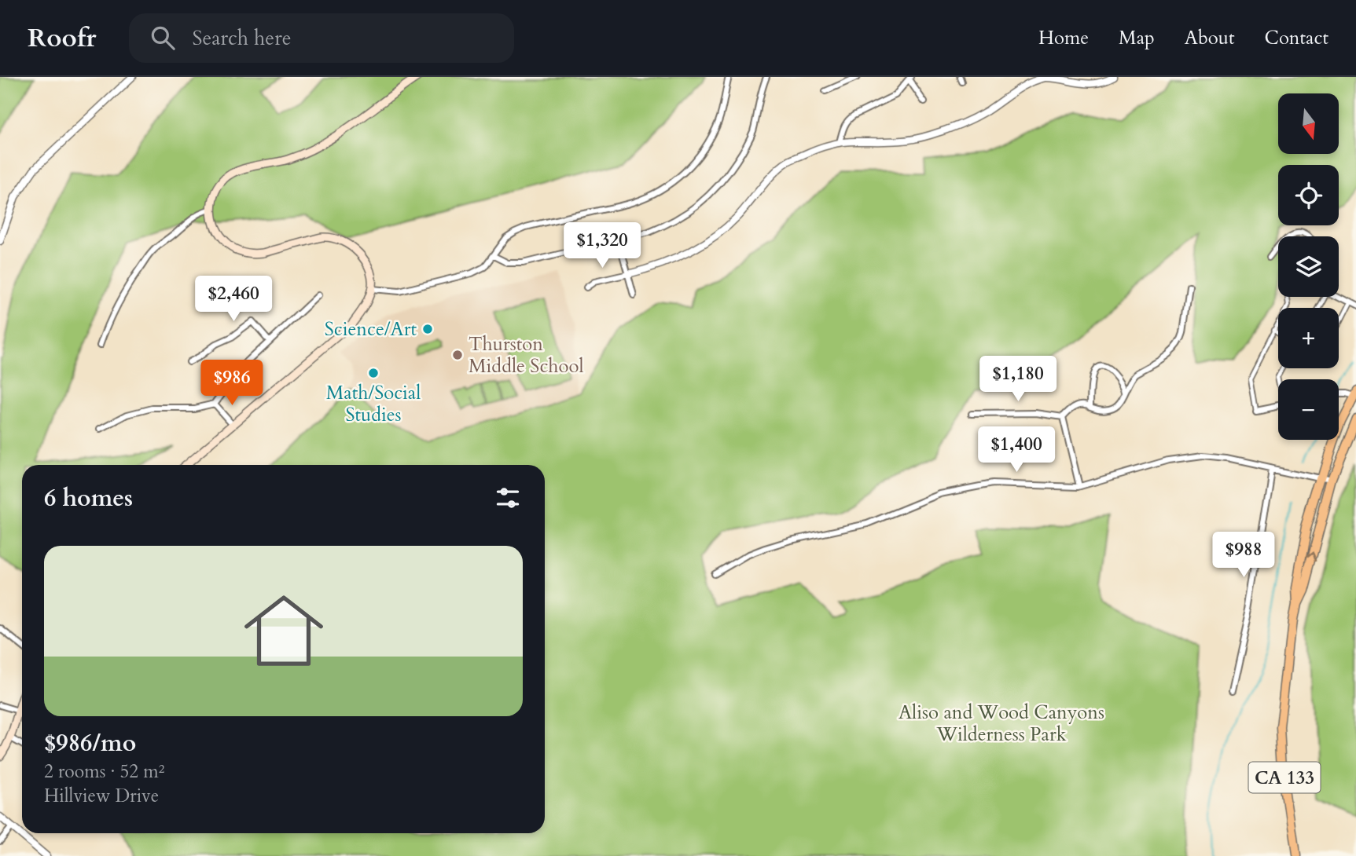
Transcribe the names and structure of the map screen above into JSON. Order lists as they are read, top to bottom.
{
  "streets": {
    "main road": ["CA 133"]
  },
  "parks": ["Aliso and Wood Canyons Wilderness Park"],
  "places": ["Science/Art", "Thurston Middle School", "Math/Social Studies"],
  "north": "bottom",
  "page": {
    "header": "Roofr",
    "search": "Search here",
    "nav": [
      "Home",
      "Map",
      "About",
      "Contact"
    ],
    "map_buttons": ["+", "−"],
    "price": [
      "$1,320",
      "$2,460",
      "$1,180",
      "$986",
      "$1,400",
      "$988"
    ],
    "heading": "6 homes",
    "list": [
      {
        "name": "$986/mo",
        "note": "2 rooms · 52 m² · Hillview Drive"
      }
    ]
  }
}
